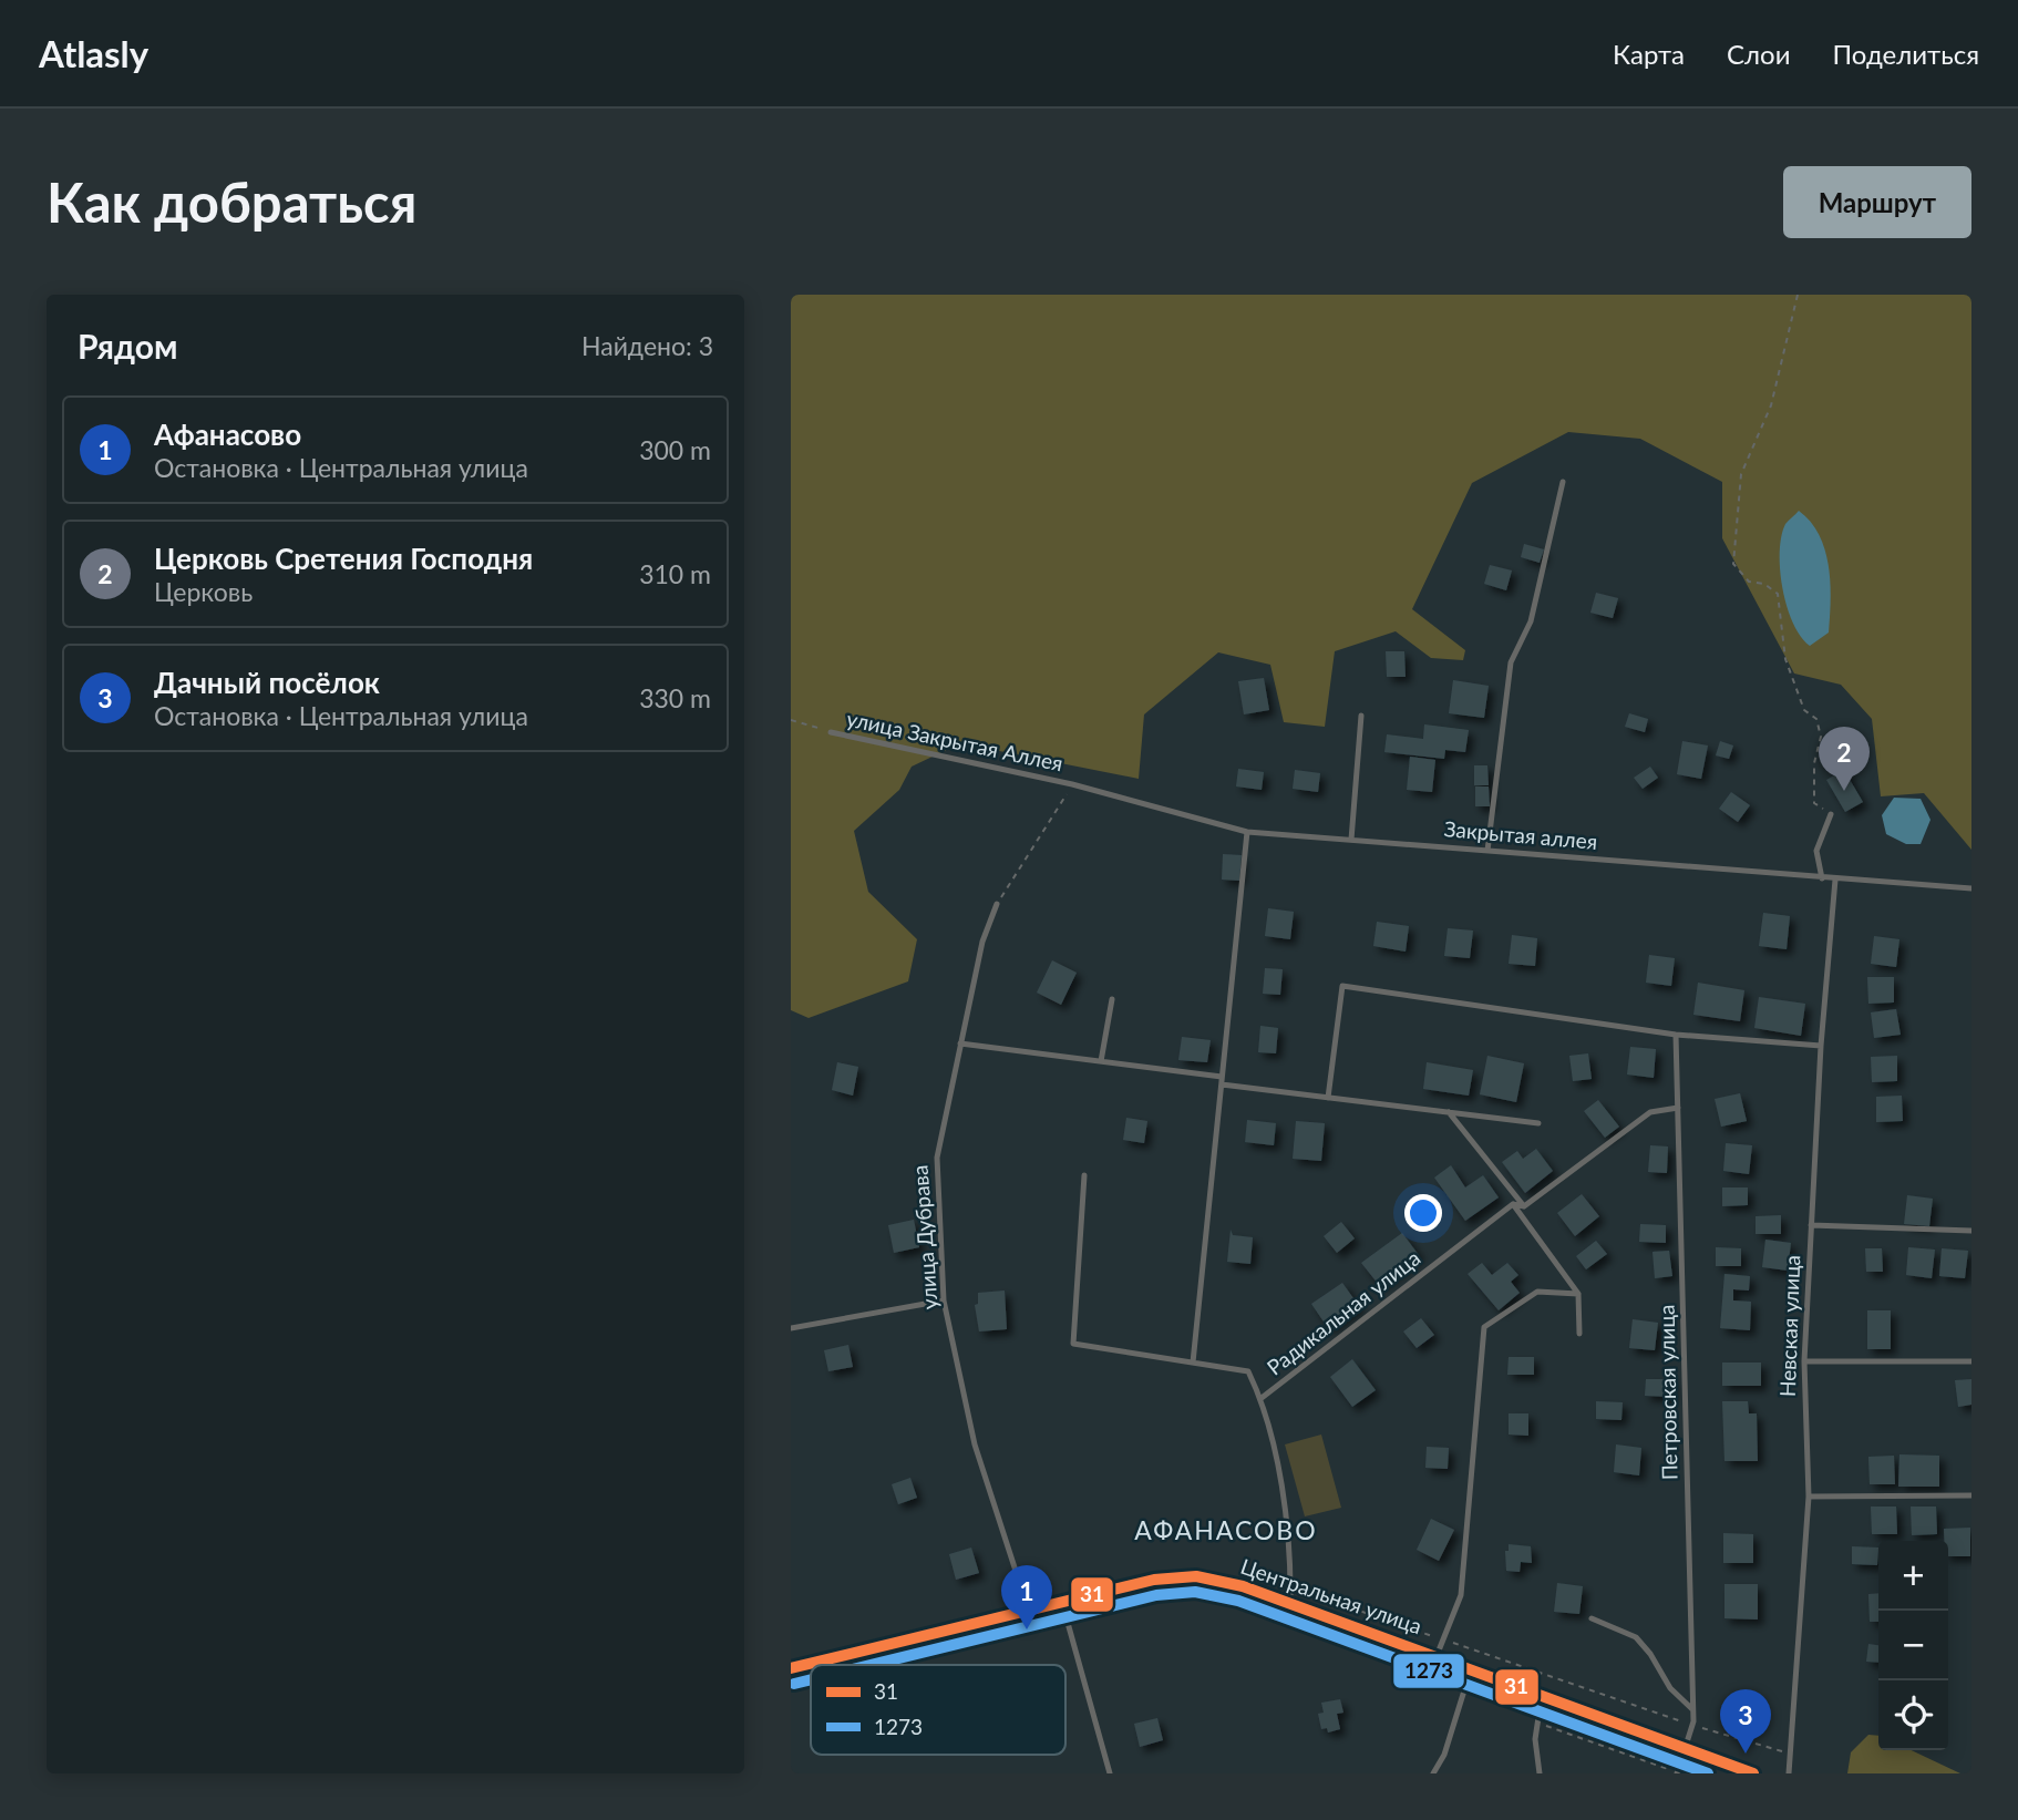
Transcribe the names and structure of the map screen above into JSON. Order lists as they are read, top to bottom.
{
  "streets": {
    "street": ["Центральная улица"],
    "lane": [
      "улица Закрытая Аллея",
      "Закрытая аллея",
      "улица Дубрава",
      "Радикальная улица",
      "Невская улица",
      "Петровская улица"
    ]
  },
  "crossings": [
    ["улица Закрытая Аллея", "Закрытая аллея"],
    ["Закрытая аллея", "Невская улица"],
    ["улица Дубрава", "Центральная улица"],
    ["Петровская улица", "Центральная улица"]
  ],
  "districts": ["АФАНАСОВО"],
  "lines": ["transit line 31", "transit line 1273"],
  "legend": ["31", "1273"],
  "page": {
    "header": "Atlasly",
    "nav": ["Карта", "Слои", "Поделиться"],
    "buttons": "Маршрут",
    "title": "Как добраться",
    "heading": ["Рядом", "Найдено: 3"],
    "list": [
      {
        "mark": "1",
        "name": "Афанасово",
        "note": "Остановка · Центральная улица",
        "value": "300 m"
      },
      {
        "mark": "2",
        "name": "Церковь Сретения Господня",
        "note": "Церковь",
        "value": "310 m"
      },
      {
        "mark": "3",
        "name": "Дачный посёлок",
        "note": "Остановка · Центральная улица",
        "value": "330 m"
      }
    ],
    "pins": ["2", "1", "3"],
    "map_buttons": ["+", "−"]
  }
}
